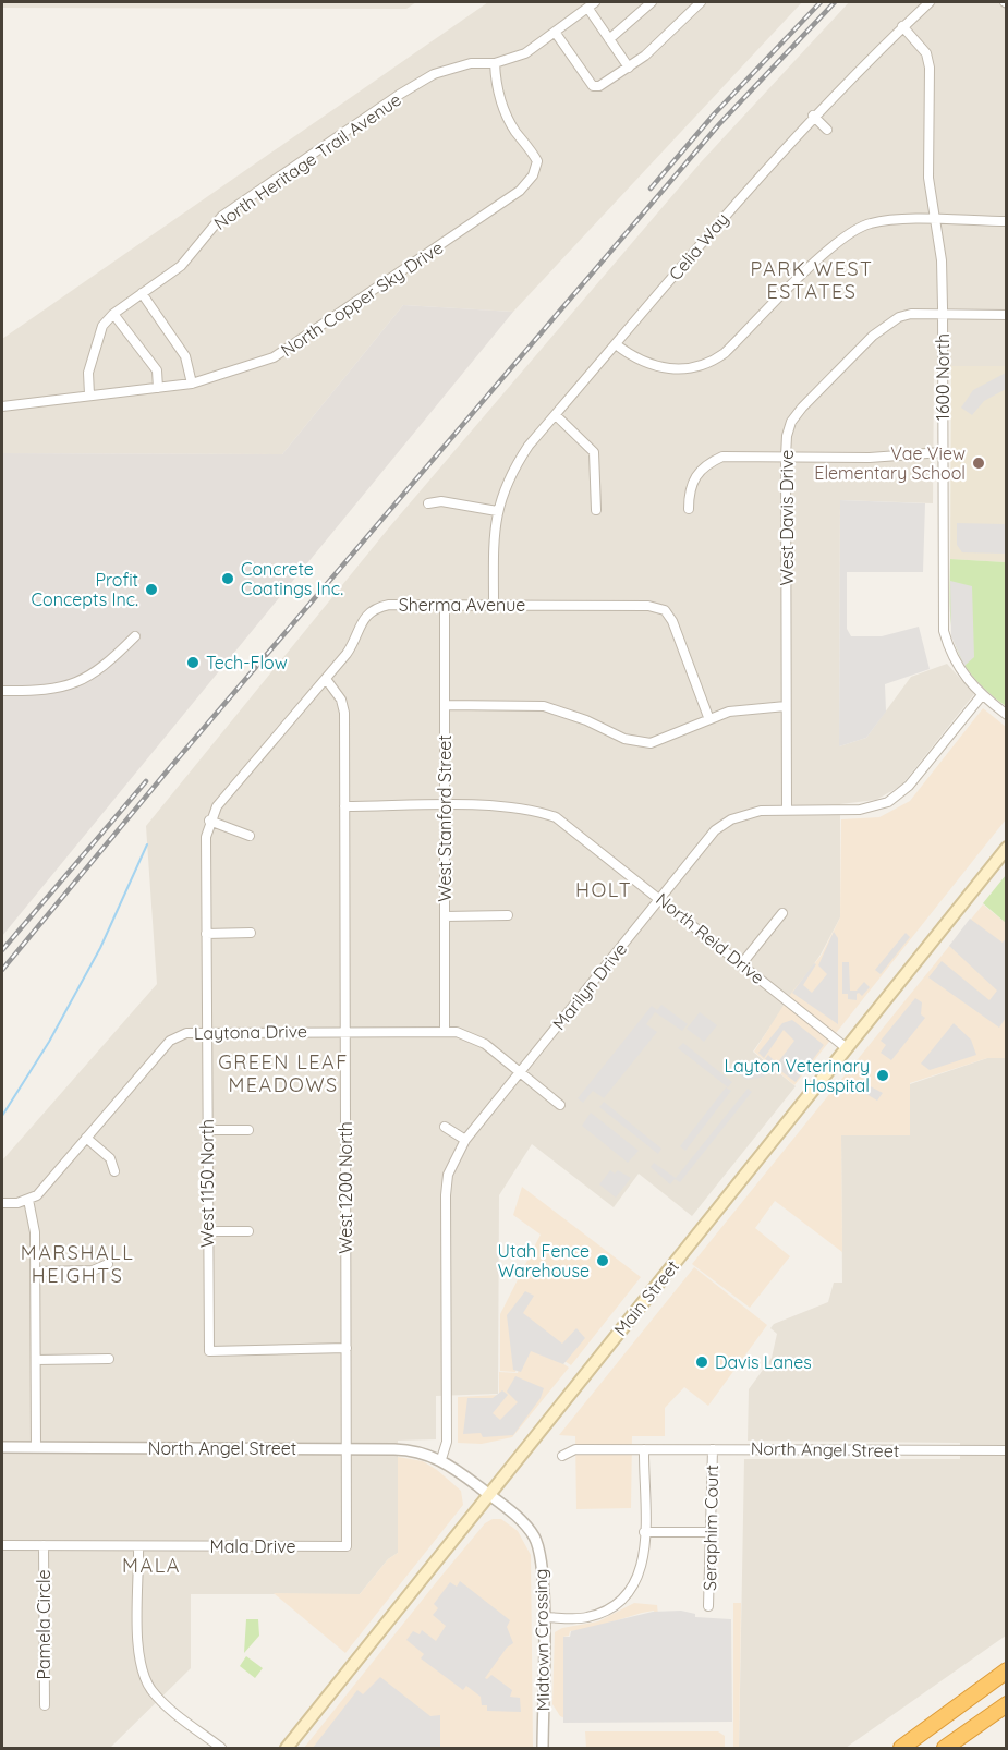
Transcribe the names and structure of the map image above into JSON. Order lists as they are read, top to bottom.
{
  "streets": {
    "main road": ["Main Street"],
    "street": [
      "North Heritage Trail Avenue",
      "Celia Way",
      "North Copper Sky Drive",
      "1600 North",
      "West Davis Drive",
      "Sherma Avenue",
      "West Stanford Street",
      "North Reid Drive",
      "Marilyn Drive",
      "Laytona Drive",
      "West 1150 North",
      "West 1200 North",
      "North Angel Street",
      "Seraphim Court",
      "Mala Drive",
      "Pamela Circle",
      "Midtown Crossing"
    ]
  },
  "crossings": [
    ["North Heritage Trail Avenue", "North Copper Sky Drive"],
    ["Celia Way", "1600 North"],
    ["Celia Way", "Sherma Avenue"],
    ["1600 North", "West Davis Drive"],
    ["1600 North", "Marilyn Drive"],
    ["West Davis Drive", "Marilyn Drive"],
    ["Sherma Avenue", "West Stanford Street"],
    ["Sherma Avenue", "West 1150 North"],
    ["Sherma Avenue", "West 1200 North"],
    ["West Stanford Street", "North Reid Drive"],
    ["West Stanford Street", "Laytona Drive"],
    ["North Reid Drive", "Marilyn Drive"],
    ["North Reid Drive", "West 1200 North"],
    ["North Reid Drive", "Main Street"],
    ["Marilyn Drive", "Laytona Drive"],
    ["Marilyn Drive", "North Angel Street"],
    ["Marilyn Drive", "Midtown Crossing"],
    ["Laytona Drive", "West 1150 North"],
    ["Laytona Drive", "West 1200 North"],
    ["West 1150 North", "West 1200 North"],
    ["West 1200 North", "North Angel Street"],
    ["West 1200 North", "Mala Drive"],
    ["Main Street", "Midtown Crossing"],
    ["North Angel Street", "Seraphim Court"],
    ["North Angel Street", "Midtown Crossing"],
    ["Mala Drive", "Pamela Circle"]
  ],
  "districts": [
    "PARK WEST ESTATES",
    "HOLT",
    "GREEN LEAF MEADOWS",
    "MARSHALL HEIGHTS",
    "MALA"
  ],
  "places": [
    "Vae View Elementary School",
    "Concrete Coatings Inc.",
    "Profit Concepts Inc.",
    "Tech-Flow",
    "Layton Veterinary Hospital",
    "Utah Fence Warehouse",
    "Davis Lanes"
  ]
}
